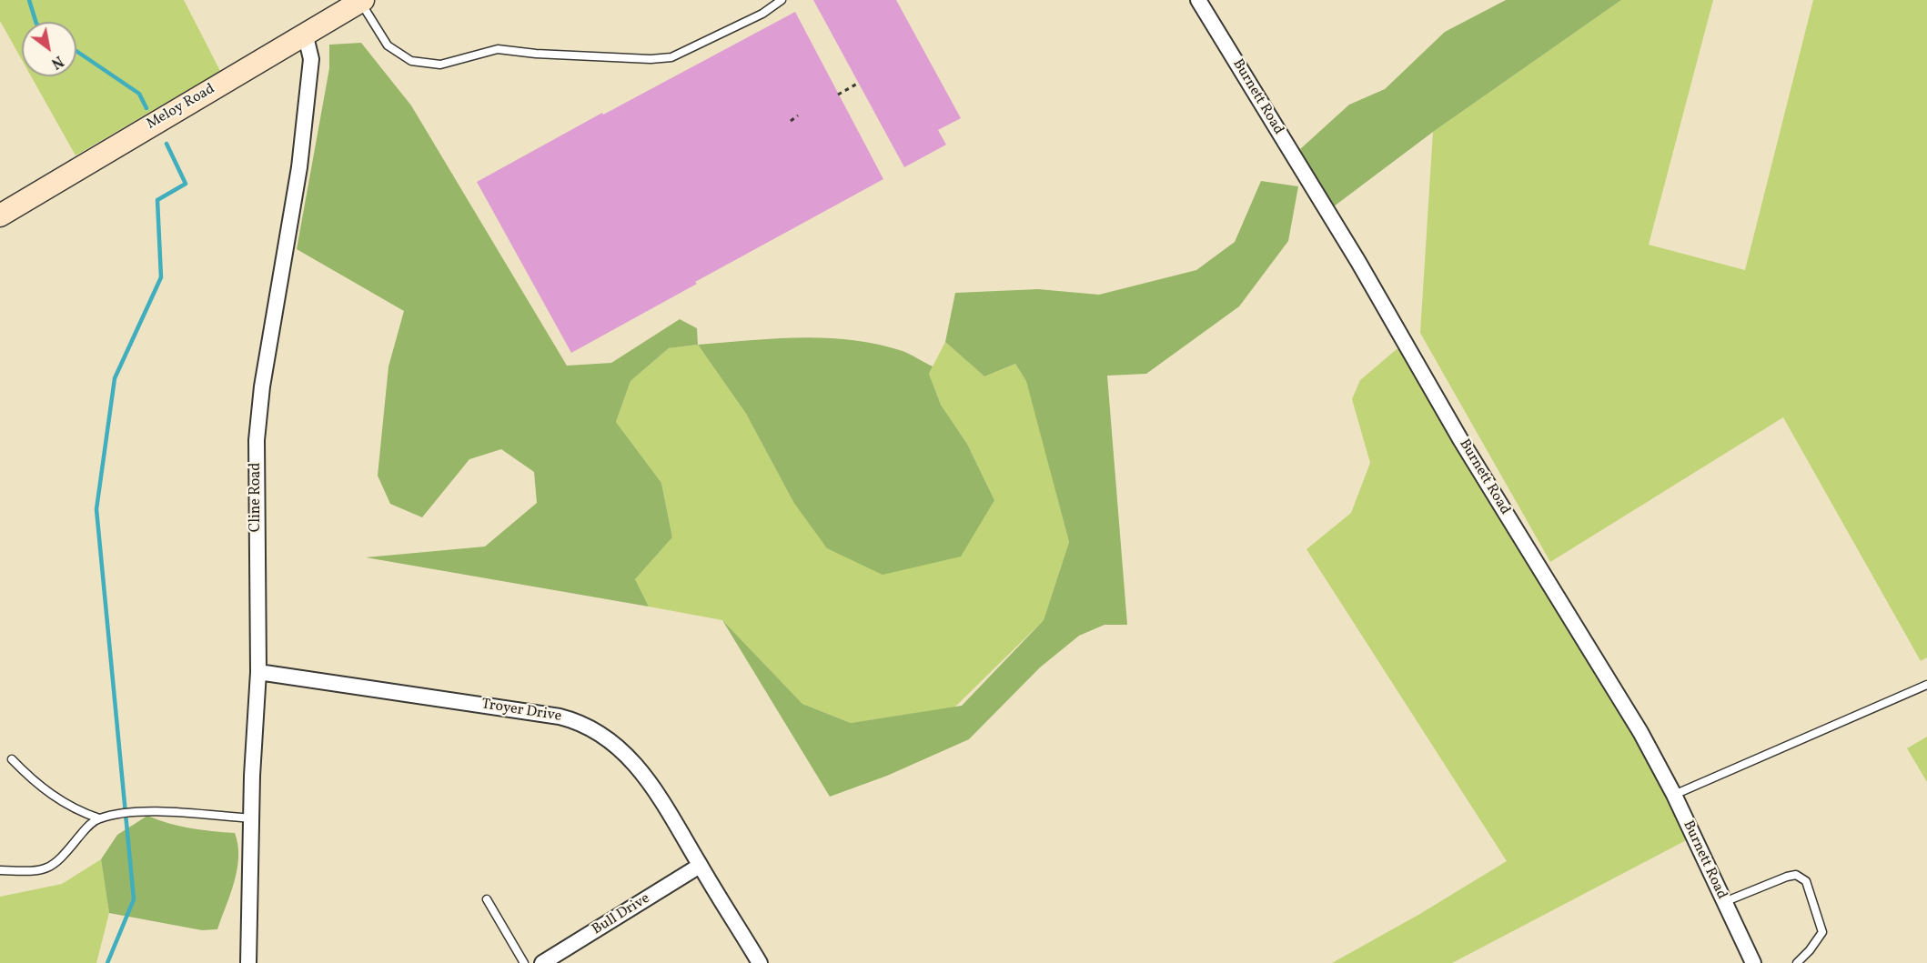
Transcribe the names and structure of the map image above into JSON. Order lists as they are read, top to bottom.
{
  "streets": {
    "street": [
      "Burnett Road",
      "Meloy Road",
      "Cline Road",
      "Troyer Drive",
      "Bull Drive"
    ]
  },
  "crossings": [
    ["Meloy Road", "Cline Road"],
    ["Cline Road", "Troyer Drive"],
    ["Troyer Drive", "Bull Drive"]
  ],
  "north": "bottom right"
}
